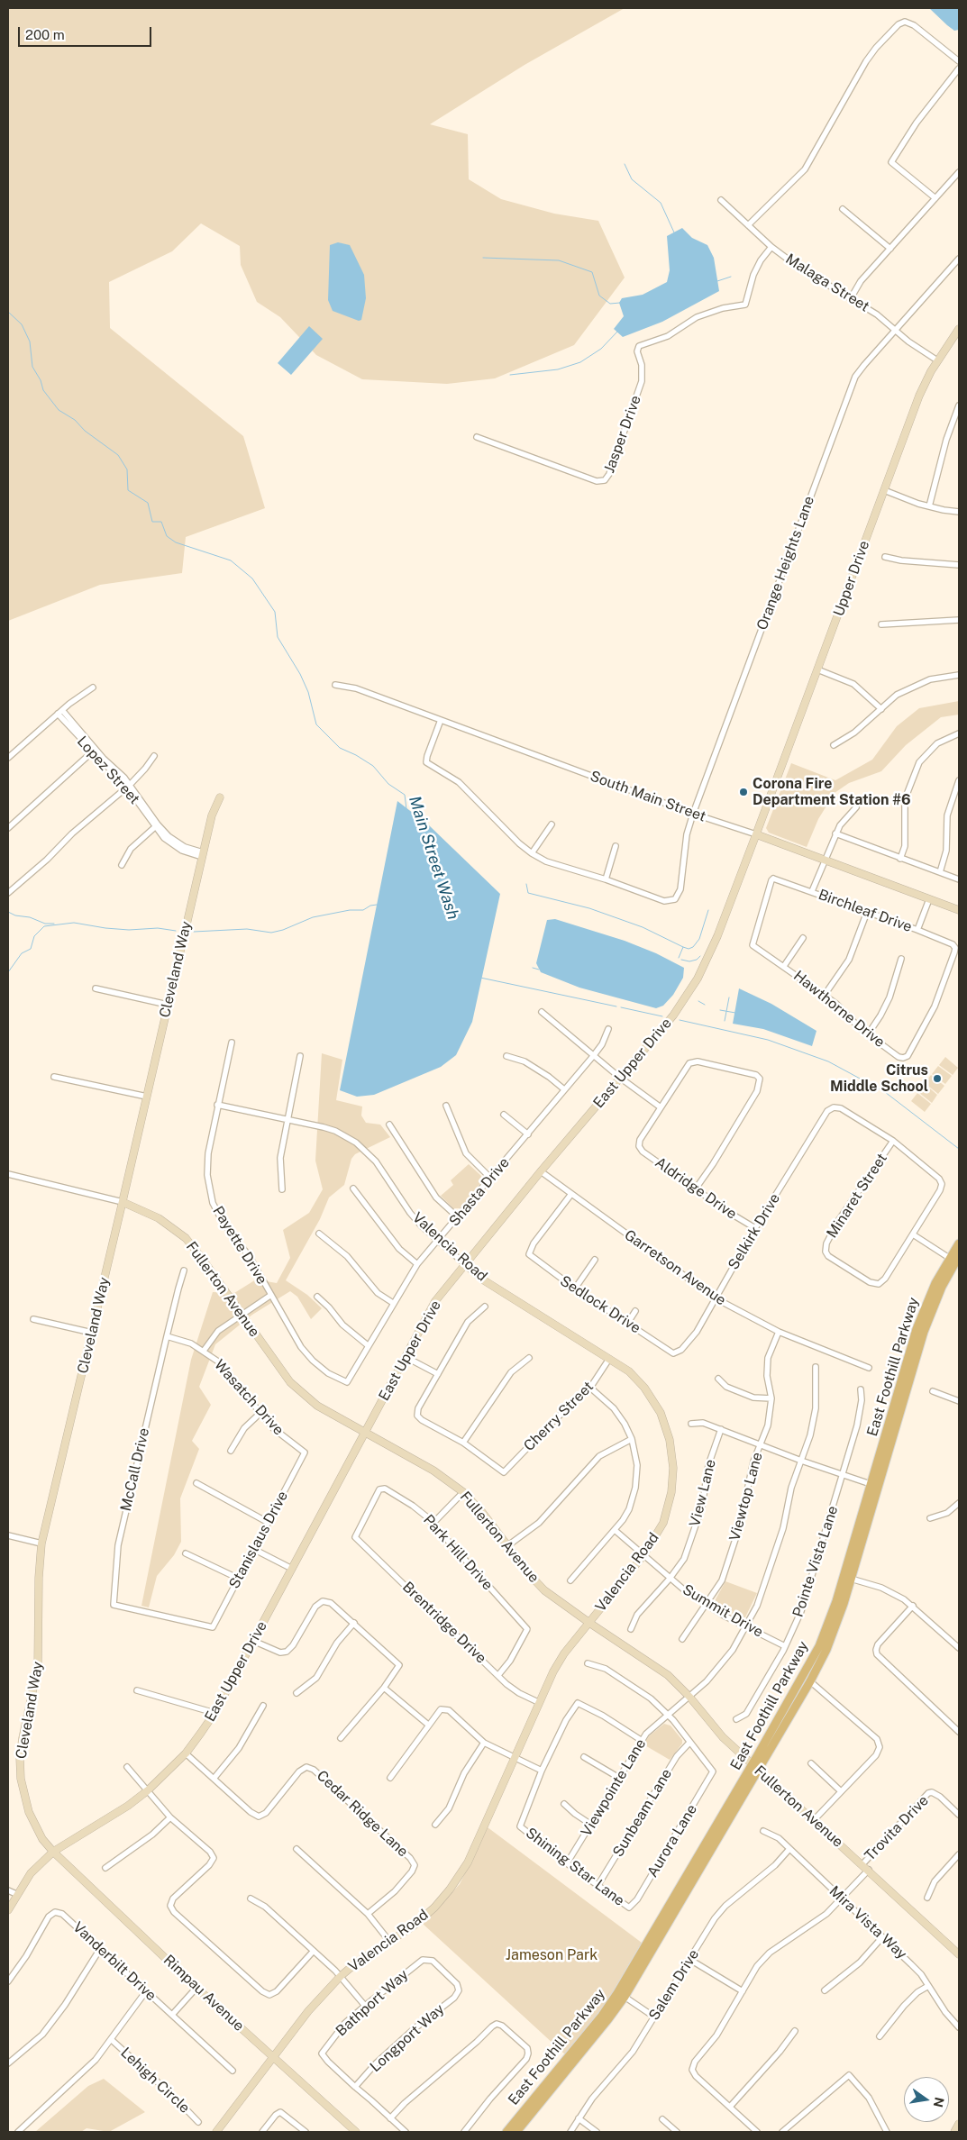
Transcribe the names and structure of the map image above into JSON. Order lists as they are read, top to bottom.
{
  "streets": {
    "main road": [
      "Upper Drive",
      "South Main Street",
      "Cleveland Way",
      "East Upper Drive",
      "Valencia Road",
      "Fullerton Avenue",
      "East Foothill Parkway",
      "Rimpau Avenue"
    ],
    "street": [
      "Malaga Street",
      "Jasper Drive",
      "Orange Heights Lane",
      "Lopez Street",
      "Birchleaf Drive",
      "Hawthorne Drive",
      "Aldridge Drive",
      "Shasta Drive",
      "Minaret Street",
      "Selkirk Drive",
      "Payette Drive",
      "Garretson Avenue",
      "Sedlock Drive",
      "Wasatch Drive",
      "Cherry Street",
      "McCall Drive",
      "View Lane",
      "Viewtop Lane",
      "Stanislaus Drive",
      "Park Hill Drive",
      "Pointe Vista Lane",
      "Summit Drive",
      "Brentridge Drive",
      "Viewpointe Lane",
      "Sunbeam Lane",
      "Cedar Ridge Lane",
      "Trovita Drive",
      "Aurora Lane",
      "Shining Star Lane",
      "Mira Vista Way",
      "Vanderbilt Drive",
      "Salem Drive",
      "Bathport Way",
      "Longport Way",
      "Lehigh Circle"
    ]
  },
  "crossings": [
    ["Malaga Street", "Jasper Drive"],
    ["Malaga Street", "Orange Heights Lane"],
    ["Malaga Street", "Upper Drive"],
    ["Orange Heights Lane", "South Main Street"],
    ["Upper Drive", "South Main Street"],
    ["Upper Drive", "East Upper Drive"],
    ["Lopez Street", "Cleveland Way"],
    ["South Main Street", "East Upper Drive"],
    ["Birchleaf Drive", "Hawthorne Drive"],
    ["Cleveland Way", "East Upper Drive"],
    ["Cleveland Way", "Fullerton Avenue"],
    ["Cleveland Way", "Rimpau Avenue"],
    ["East Upper Drive", "Valencia Road"],
    ["East Upper Drive", "Garretson Avenue"],
    ["East Upper Drive", "Fullerton Avenue"],
    ["East Upper Drive", "Rimpau Avenue"],
    ["Aldridge Drive", "Selkirk Drive"],
    ["Shasta Drive", "Payette Drive"],
    ["Shasta Drive", "Valencia Road"],
    ["Minaret Street", "Selkirk Drive"],
    ["Selkirk Drive", "Garretson Avenue"],
    ["Selkirk Drive", "Sedlock Drive"],
    ["Payette Drive", "Valencia Road"],
    ["Valencia Road", "Fullerton Avenue"],
    ["Valencia Road", "Cherry Street"],
    ["Valencia Road", "Summit Drive"],
    ["Valencia Road", "Brentridge Drive"],
    ["Valencia Road", "Rimpau Avenue"],
    ["Garretson Avenue", "Sedlock Drive"],
    ["Garretson Avenue", "Viewtop Lane"],
    ["Fullerton Avenue", "East Foothill Parkway"],
    ["Fullerton Avenue", "Viewpointe Lane"],
    ["Fullerton Avenue", "Trovita Drive"],
    ["Wasatch Drive", "McCall Drive"],
    ["Wasatch Drive", "Stanislaus Drive"],
    ["McCall Drive", "Stanislaus Drive"],
    ["View Lane", "Summit Drive"],
    ["Viewtop Lane", "Summit Drive"],
    ["Park Hill Drive", "Brentridge Drive"],
    ["Pointe Vista Lane", "Summit Drive"],
    ["Summit Drive", "Viewpointe Lane"],
    ["Viewpointe Lane", "Shining Star Lane"],
    ["Sunbeam Lane", "Aurora Lane"],
    ["Sunbeam Lane", "Shining Star Lane"],
    ["Aurora Lane", "Shining Star Lane"],
    ["Mira Vista Way", "Salem Drive"],
    ["Bathport Way", "Longport Way"]
  ],
  "water": ["Main Street Wash"],
  "parks": ["Jameson Park"],
  "places": ["Corona Fire Department Station #6", "Citrus Middle School"],
  "scale_bar": "200 m",
  "north": "right"
}
